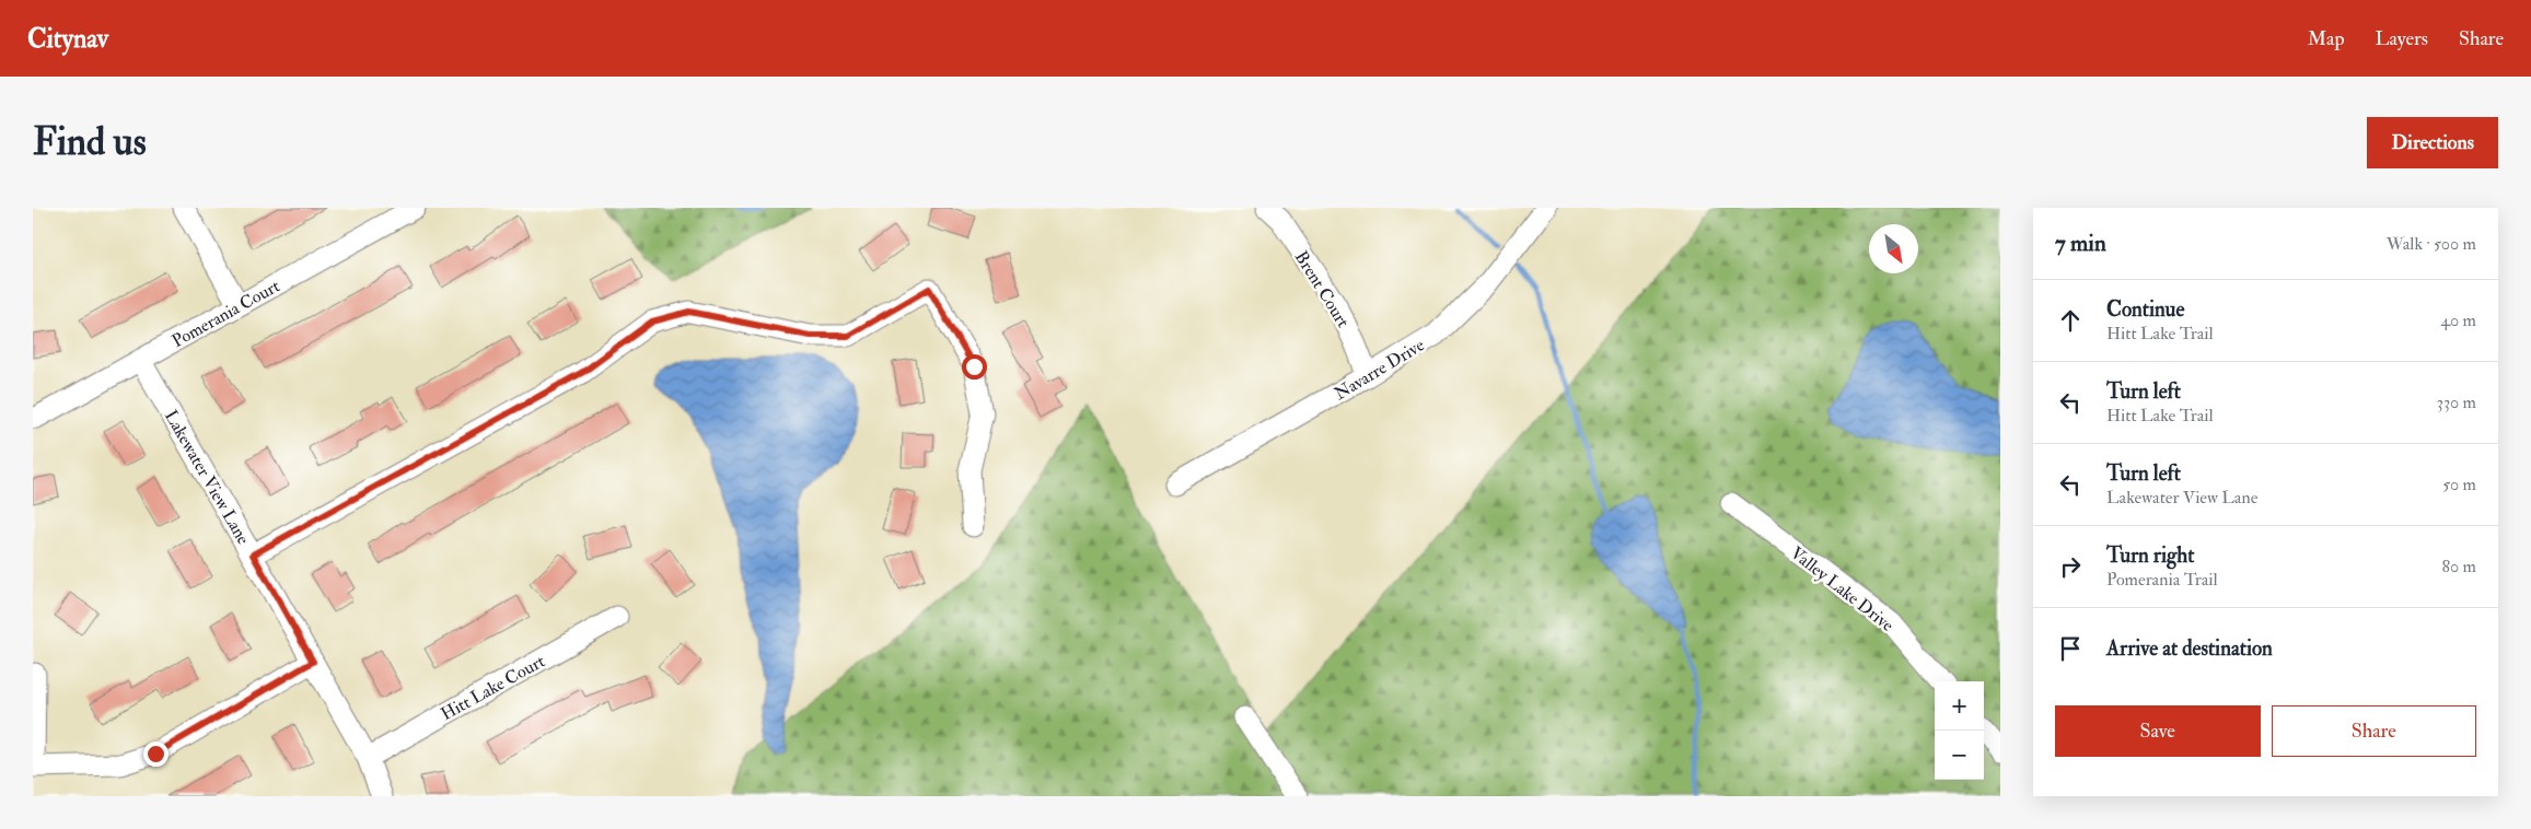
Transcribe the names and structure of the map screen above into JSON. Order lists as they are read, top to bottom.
{
  "streets": {
    "street": [
      "Brent Court",
      "Pomerania Court",
      "Navarre Drive",
      "Lakewater View Lane",
      "Valley Lake Drive",
      "Hitt Lake Court"
    ]
  },
  "crossings": [
    ["Brent Court", "Navarre Drive"],
    ["Pomerania Court", "Lakewater View Lane"],
    ["Lakewater View Lane", "Hitt Lake Court"]
  ],
  "north": "bottom right",
  "page": {
    "header": "Citynav",
    "nav": ["Map", "Layers", "Share"],
    "buttons": [
      "Directions",
      ["Save", "Share"]
    ],
    "title": "Find us",
    "heading": ["7 min", "Walk · 500 m"],
    "list": [
      ["Continue", "Hitt Lake Trail", "40 m"],
      ["Turn left", "Hitt Lake Trail", "330 m"],
      ["Turn left", "Lakewater View Lane", "50 m"],
      ["Turn right", "Pomerania Trail", "80 m"],
      "Arrive at destination"
    ],
    "map_buttons": ["+", "−"]
  }
}
